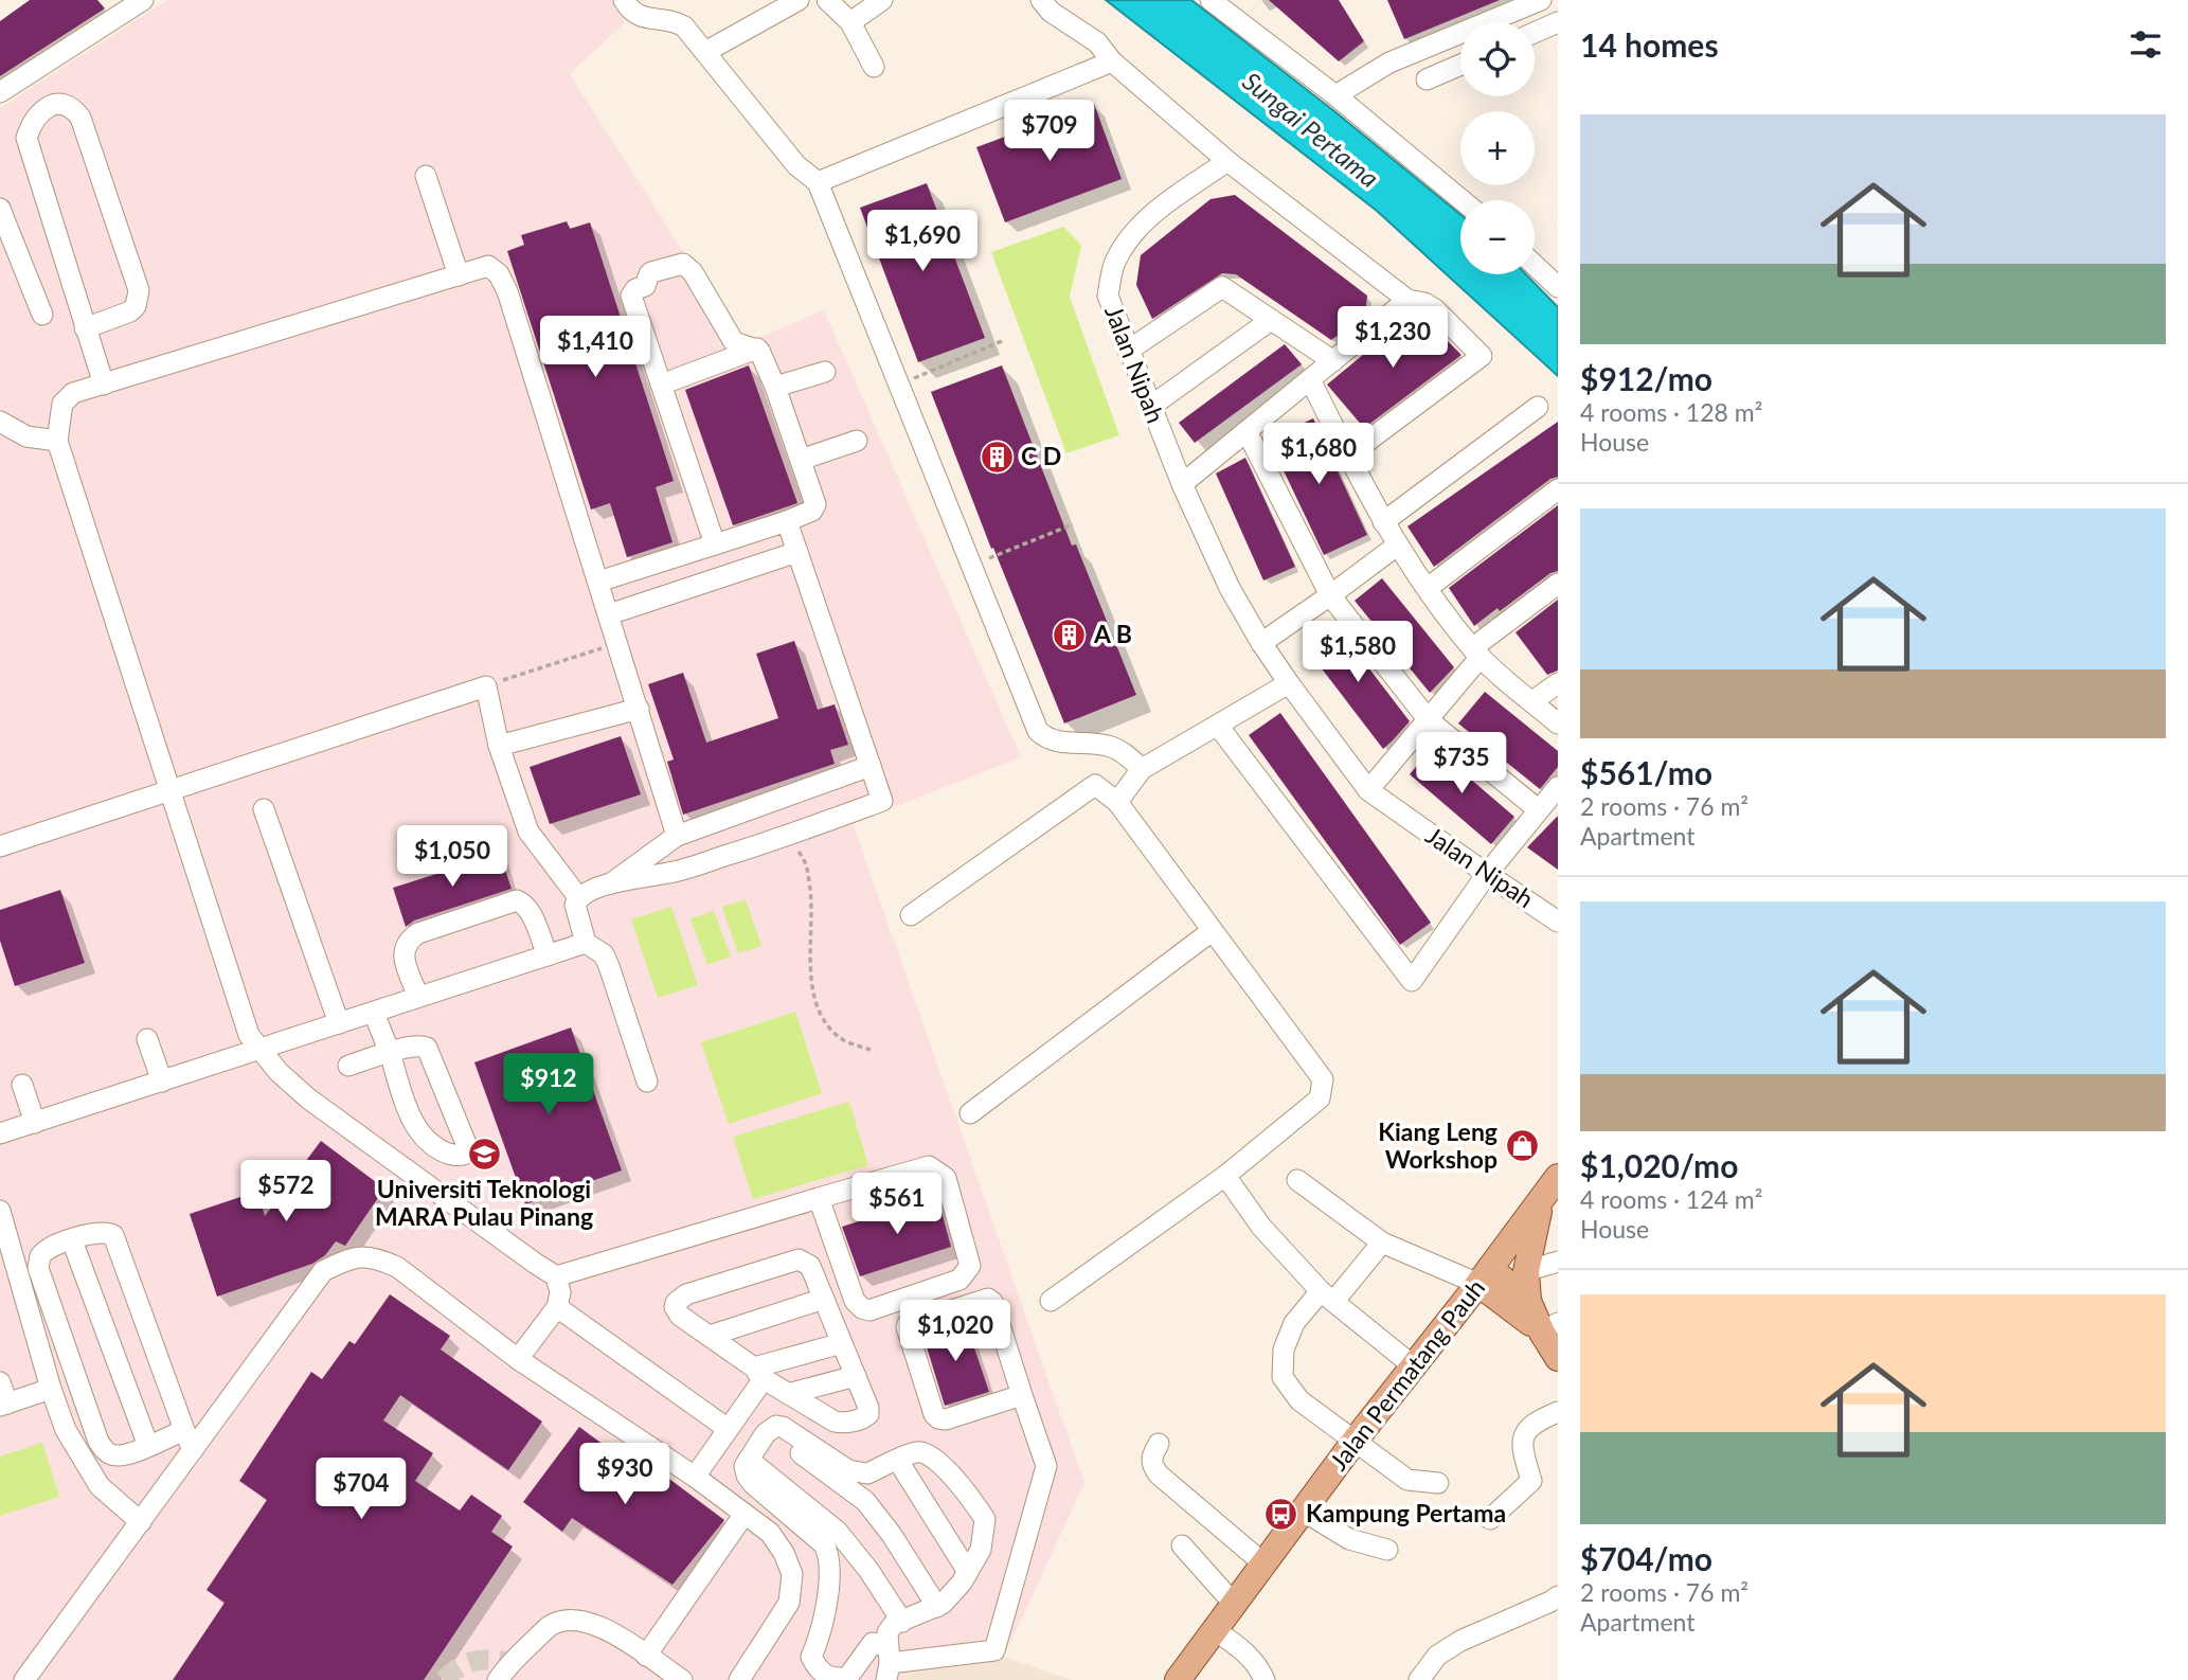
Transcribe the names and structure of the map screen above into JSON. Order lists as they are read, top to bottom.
{
  "streets": {
    "main road": ["Jalan Permatang Pauh"],
    "street": ["Jalan Nipah"]
  },
  "water": ["Sungai Pertama"],
  "places": {
    "building": ["C D", "A B"],
    "shop": ["Kiang Leng Workshop"],
    "school or university": ["Universiti Teknologi MARA Pulau Pinang"],
    "bus stop": ["Kampung Pertama"]
  },
  "page": {
    "heading": "14 homes",
    "map_buttons": ["+", "−"],
    "list": [
      {
        "name": "$912/mo",
        "note": "4 rooms · 128 m² · House"
      },
      {
        "name": "$561/mo",
        "note": "2 rooms · 76 m² · Apartment"
      },
      {
        "name": "$1,020/mo",
        "note": "4 rooms · 124 m² · House"
      },
      {
        "name": "$704/mo",
        "note": "2 rooms · 76 m² · Apartment"
      }
    ],
    "price": [
      "$709",
      "$1,690",
      "$1,230",
      "$1,410",
      "$1,680",
      "$1,580",
      "$735",
      "$1,050",
      "$912",
      "$572",
      "$561",
      "$1,020",
      "$930",
      "$704"
    ]
  }
}
